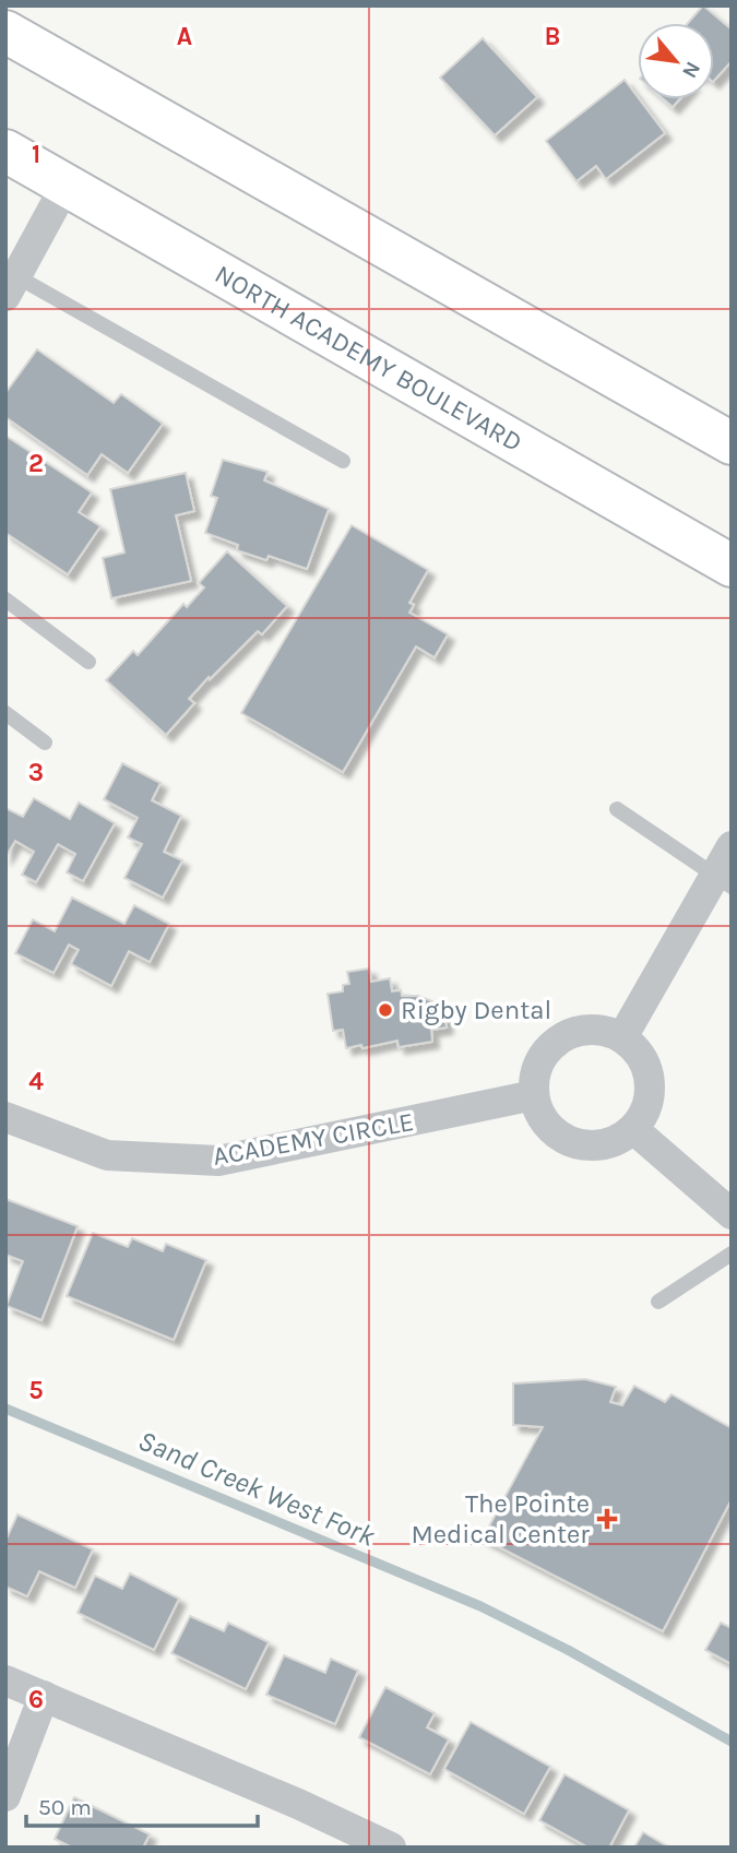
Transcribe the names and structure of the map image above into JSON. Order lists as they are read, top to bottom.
{
  "streets": {
    "highway": ["NORTH ACADEMY BOULEVARD"],
    "street": ["ACADEMY CIRCLE"]
  },
  "water": ["Sand Creek West Fork"],
  "places": {
    "other": ["Rigby Dental"],
    "health": ["The Pointe Medical Center"]
  },
  "scale_bar": "50 m",
  "north": "bottom right",
  "grid": {
    "columns": ["A", "B"],
    "rows": [
      "1",
      "2",
      "3",
      "4",
      "5",
      "6"
    ]
  }
}
